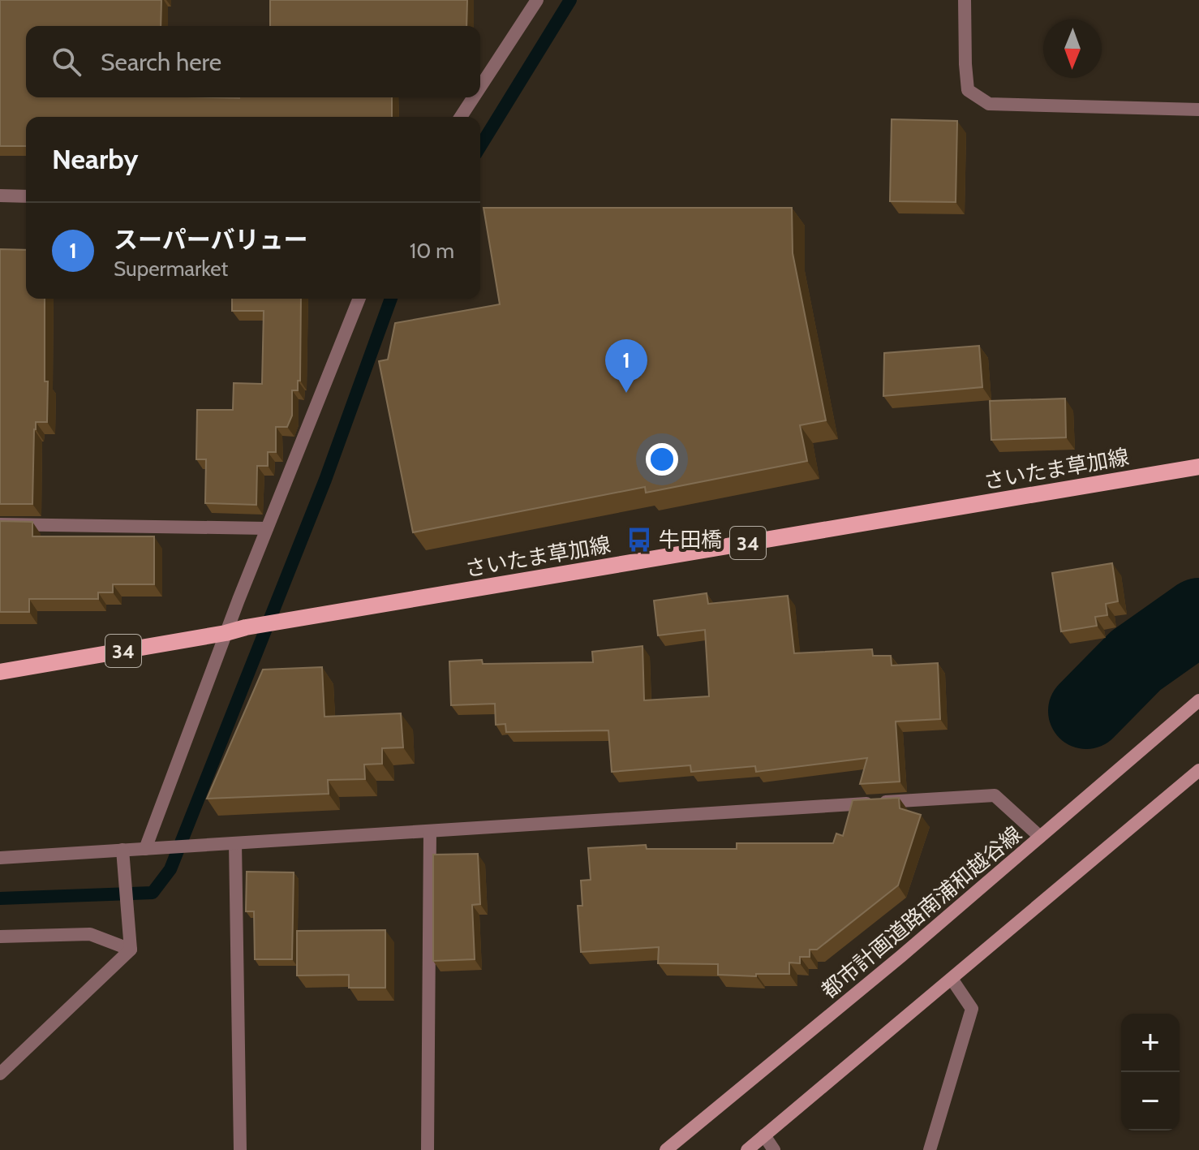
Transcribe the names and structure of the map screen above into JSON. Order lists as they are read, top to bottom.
{
  "streets": {
    "main road": ["さいたま草加線", "34"],
    "street": ["都市計画道路南浦和越谷線"]
  },
  "places": {
    "bus stop": ["牛田橋"]
  },
  "north": "bottom",
  "page": {
    "search": "Search here",
    "heading": "Nearby",
    "list": [
      {
        "mark": "1",
        "name": "スーパーバリュー",
        "note": "Supermarket",
        "value": "10 m"
      }
    ],
    "pins": "1",
    "map_buttons": ["+", "−"]
  }
}
